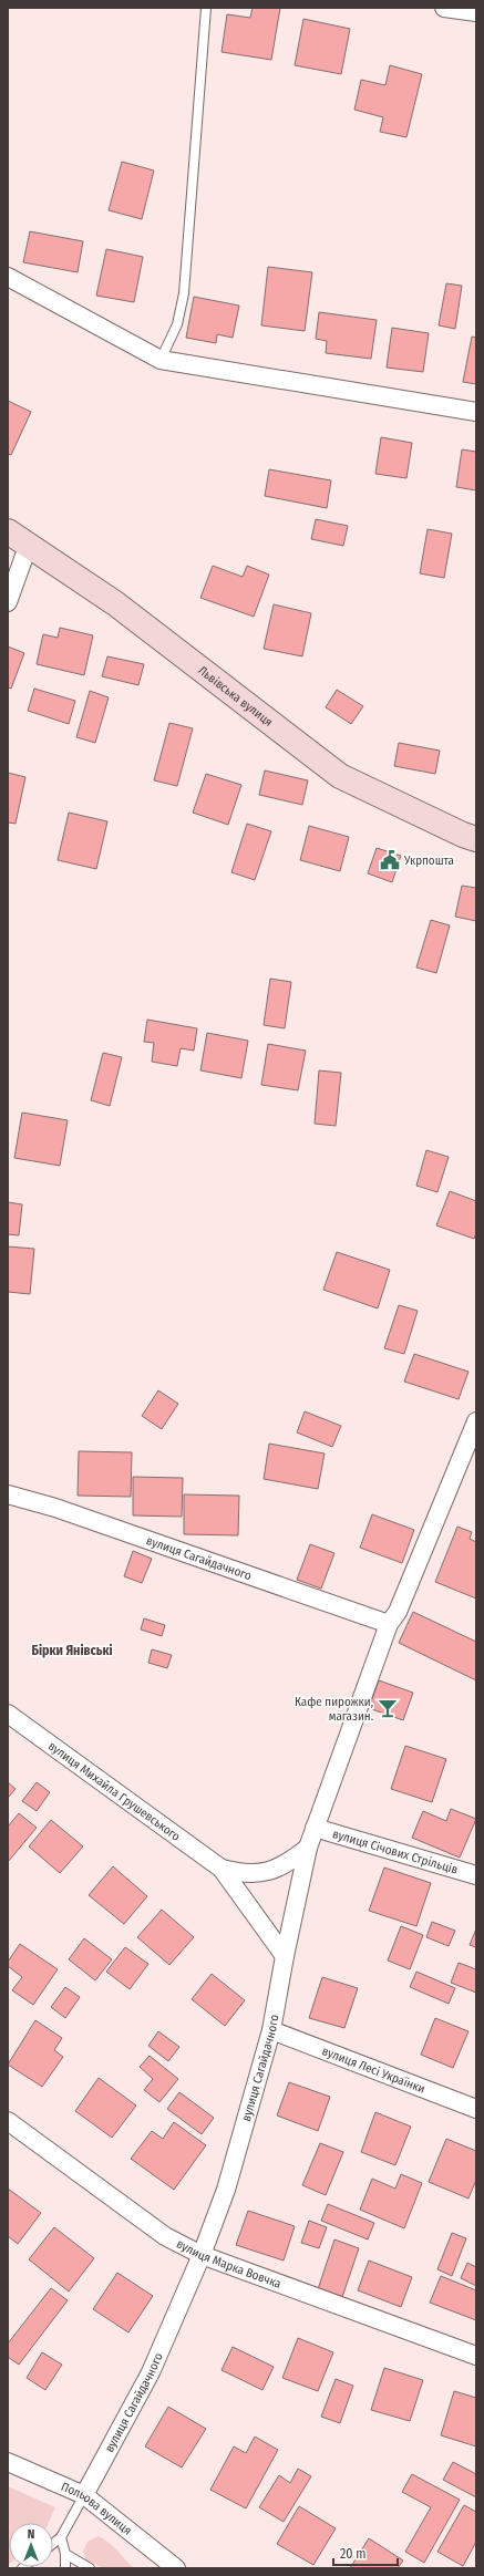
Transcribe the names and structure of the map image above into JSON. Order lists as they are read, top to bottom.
{
  "streets": {
    "main road": ["Львівська вулиця"],
    "street": [
      "вулиця Сагайдачного",
      "вулиця Михайла Грушевського",
      "вулиця Січових Стрільців",
      "вулиця Лесі Українки",
      "вулиця Марка Вовчка",
      "Польова вулиця"
    ]
  },
  "crossings": [
    ["вулиця Сагайдачного", "вулиця Михайла Грушевського"],
    ["вулиця Сагайдачного", "вулиця Січових Стрільців"],
    ["вулиця Сагайдачного", "вулиця Лесі Українки"],
    ["вулиця Сагайдачного", "вулиця Марка Вовчка"],
    ["вулиця Сагайдачного", "Польова вулиця"]
  ],
  "districts": ["Бірки Янівські"],
  "places": {
    "public building": ["Укрпошта"],
    "bar": ["Кафе пирожки, магазин."]
  },
  "scale_bar": "20 m",
  "north": "top"
}
